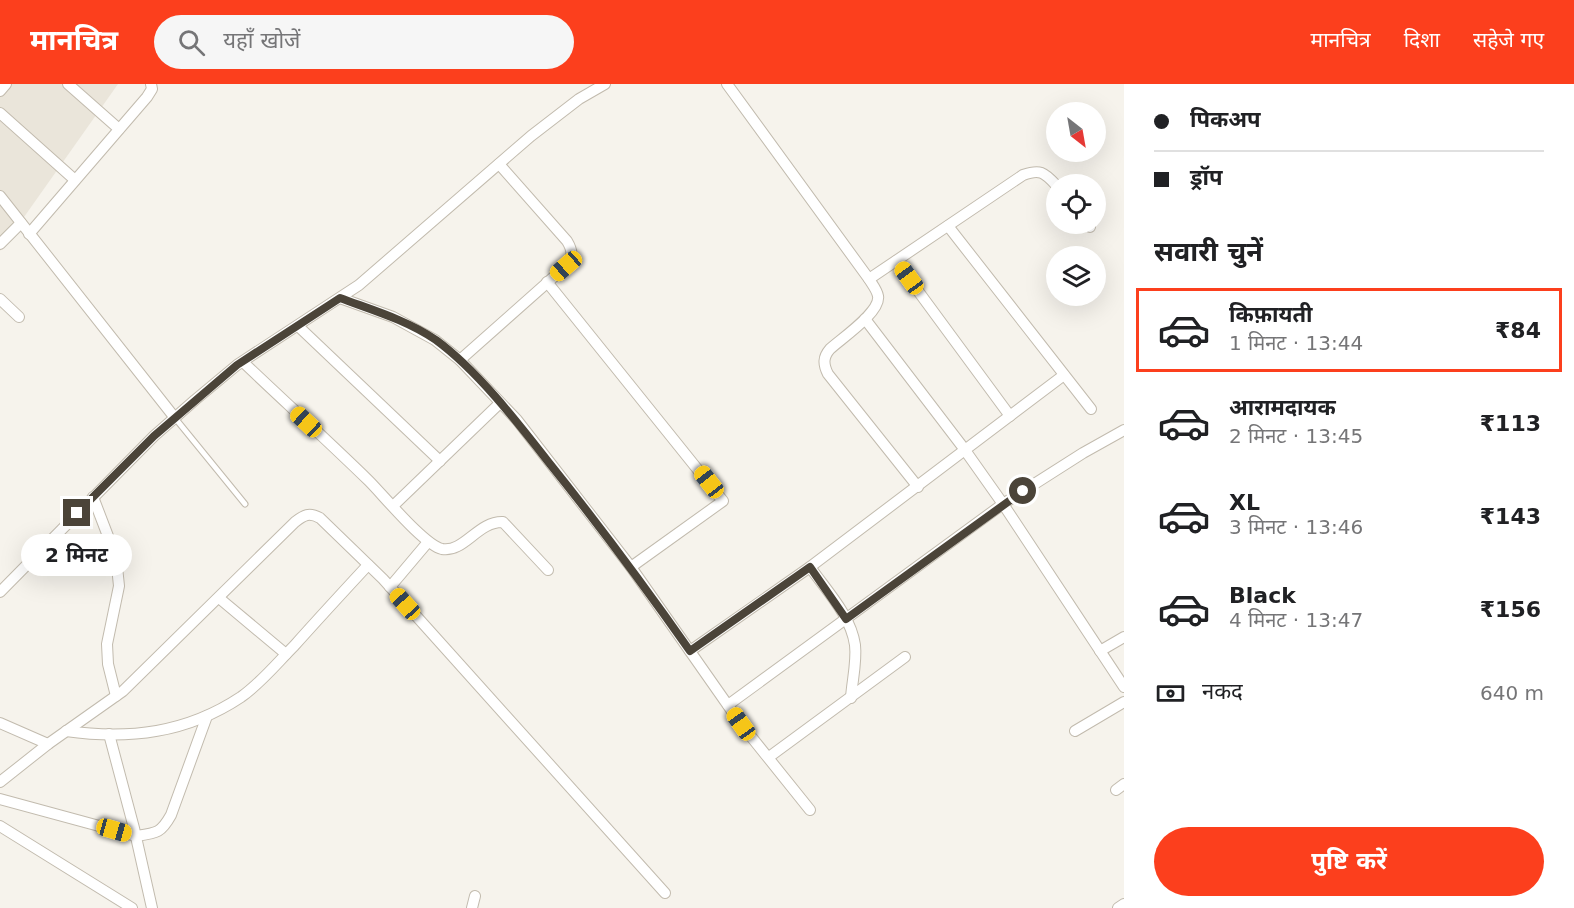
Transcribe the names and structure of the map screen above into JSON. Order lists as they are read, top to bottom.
{
  "north": "bottom right",
  "page": {
    "header": "मानचित्र",
    "search": "यहाँ खोजें",
    "nav": ["मानचित्र", "दिशा", "सहेजे गए"],
    "banner": ["पिकअप", "ड्रॉप"],
    "heading": "सवारी चुनें",
    "list": [
      {
        "name": "किफ़ायती",
        "note": "1 मिनट · 13:44",
        "value": "₹84"
      },
      {
        "name": "आरामदायक",
        "note": "2 मिनट · 13:45",
        "value": "₹113"
      },
      {
        "name": "XL",
        "note": "3 मिनट · 13:46",
        "value": "₹143"
      },
      {
        "name": "Black",
        "note": "4 मिनट · 13:47",
        "value": "₹156"
      }
    ],
    "bubble": "2 मिनट",
    "pay": ["नकद", "640 m"],
    "buttons": "पुष्टि करें"
  }
}
